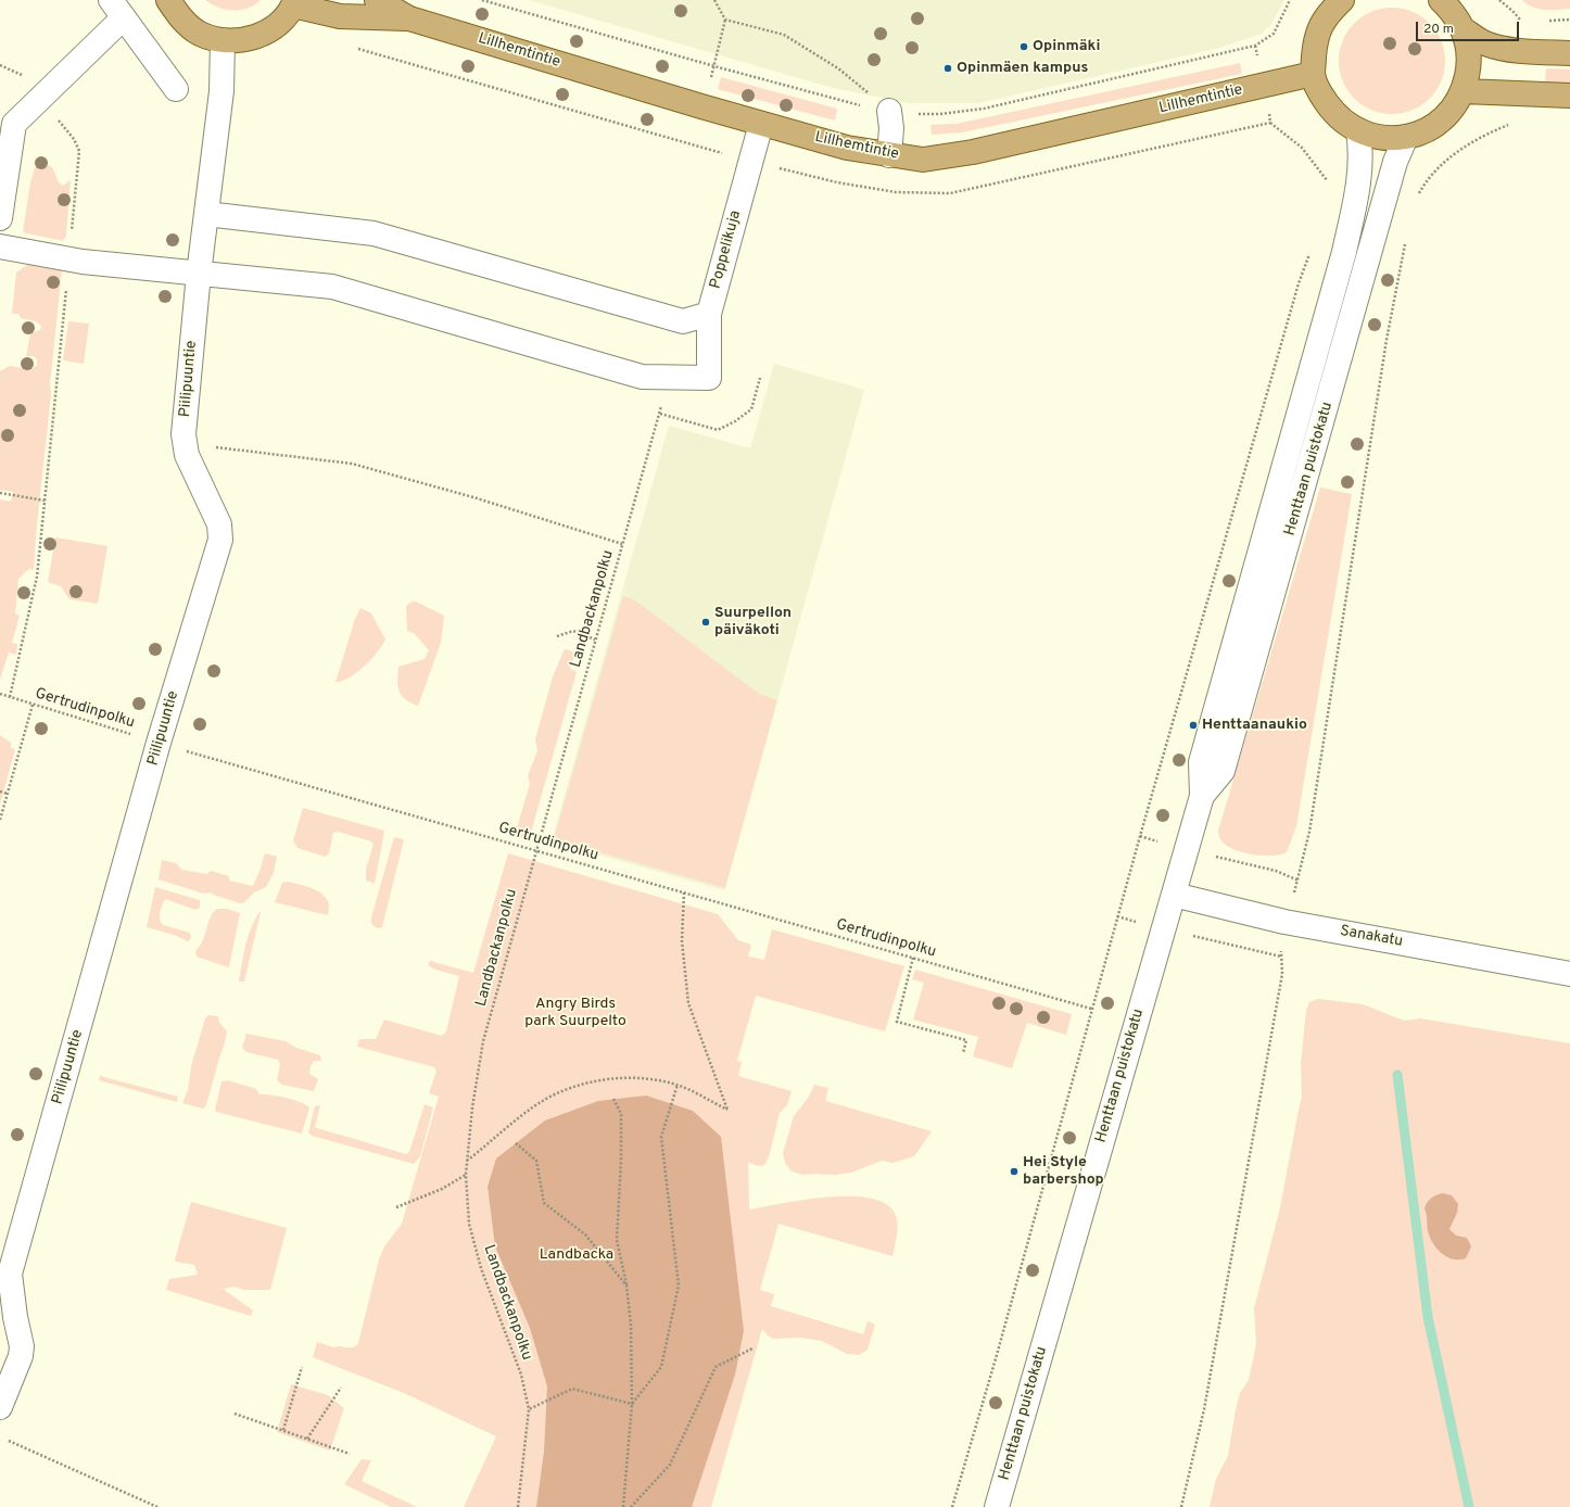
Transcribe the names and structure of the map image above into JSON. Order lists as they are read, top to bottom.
{
  "streets": {
    "main road": ["Lillhemtintie"],
    "street": [
      "Poppelikuja",
      "Piilipuuntie",
      "Henttaan puistokatu",
      "Sanakatu"
    ],
    "path": ["Landbackanpolku", "Gertrudinpolku"]
  },
  "crossings": [
    ["Lillhemtintie", "Poppelikuja"],
    ["Poppelikuja", "Piilipuuntie"],
    ["Piilipuuntie", "Gertrudinpolku"],
    ["Henttaan puistokatu", "Sanakatu"],
    ["Landbackanpolku", "Gertrudinpolku"]
  ],
  "parks": ["Angry Birds park Suurpelto", "Landbacka"],
  "places": [
    "Opinmäki",
    "Opinmäen kampus",
    "Suurpellon päiväkoti",
    "Henttaanaukio",
    "Hei Style barbershop"
  ],
  "scale_bar": "20 m"
}
